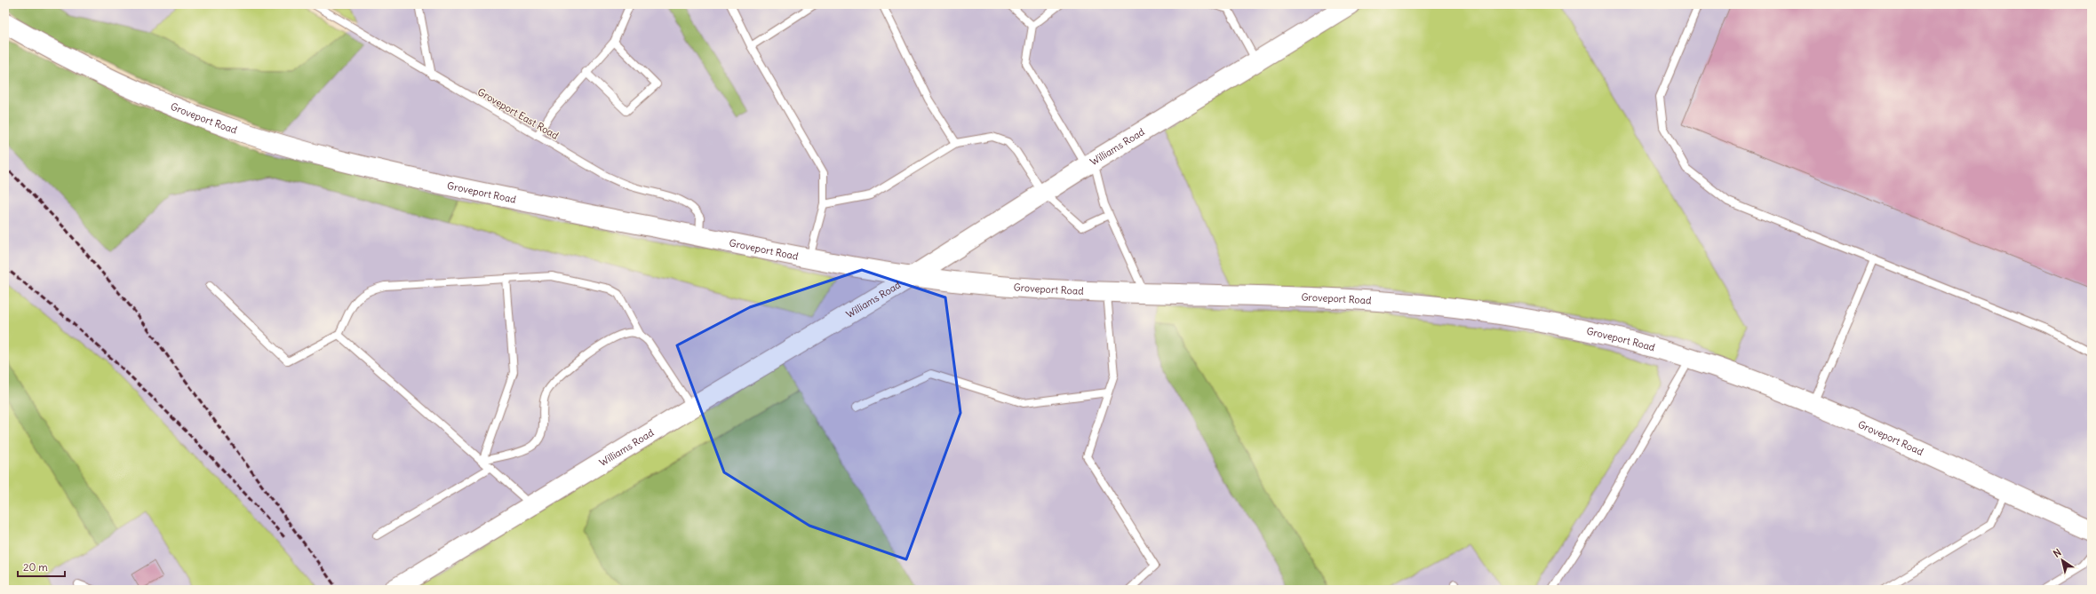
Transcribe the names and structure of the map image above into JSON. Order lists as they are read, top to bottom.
{
  "streets": {
    "main road": ["Groveport Road", "Williams Road"],
    "lane": ["Groveport East Road"]
  },
  "crossings": [
    ["Groveport East Road", "Groveport Road"],
    ["Groveport Road", "Williams Road"]
  ],
  "scale_bar": "20 m",
  "north": "top left"
}
